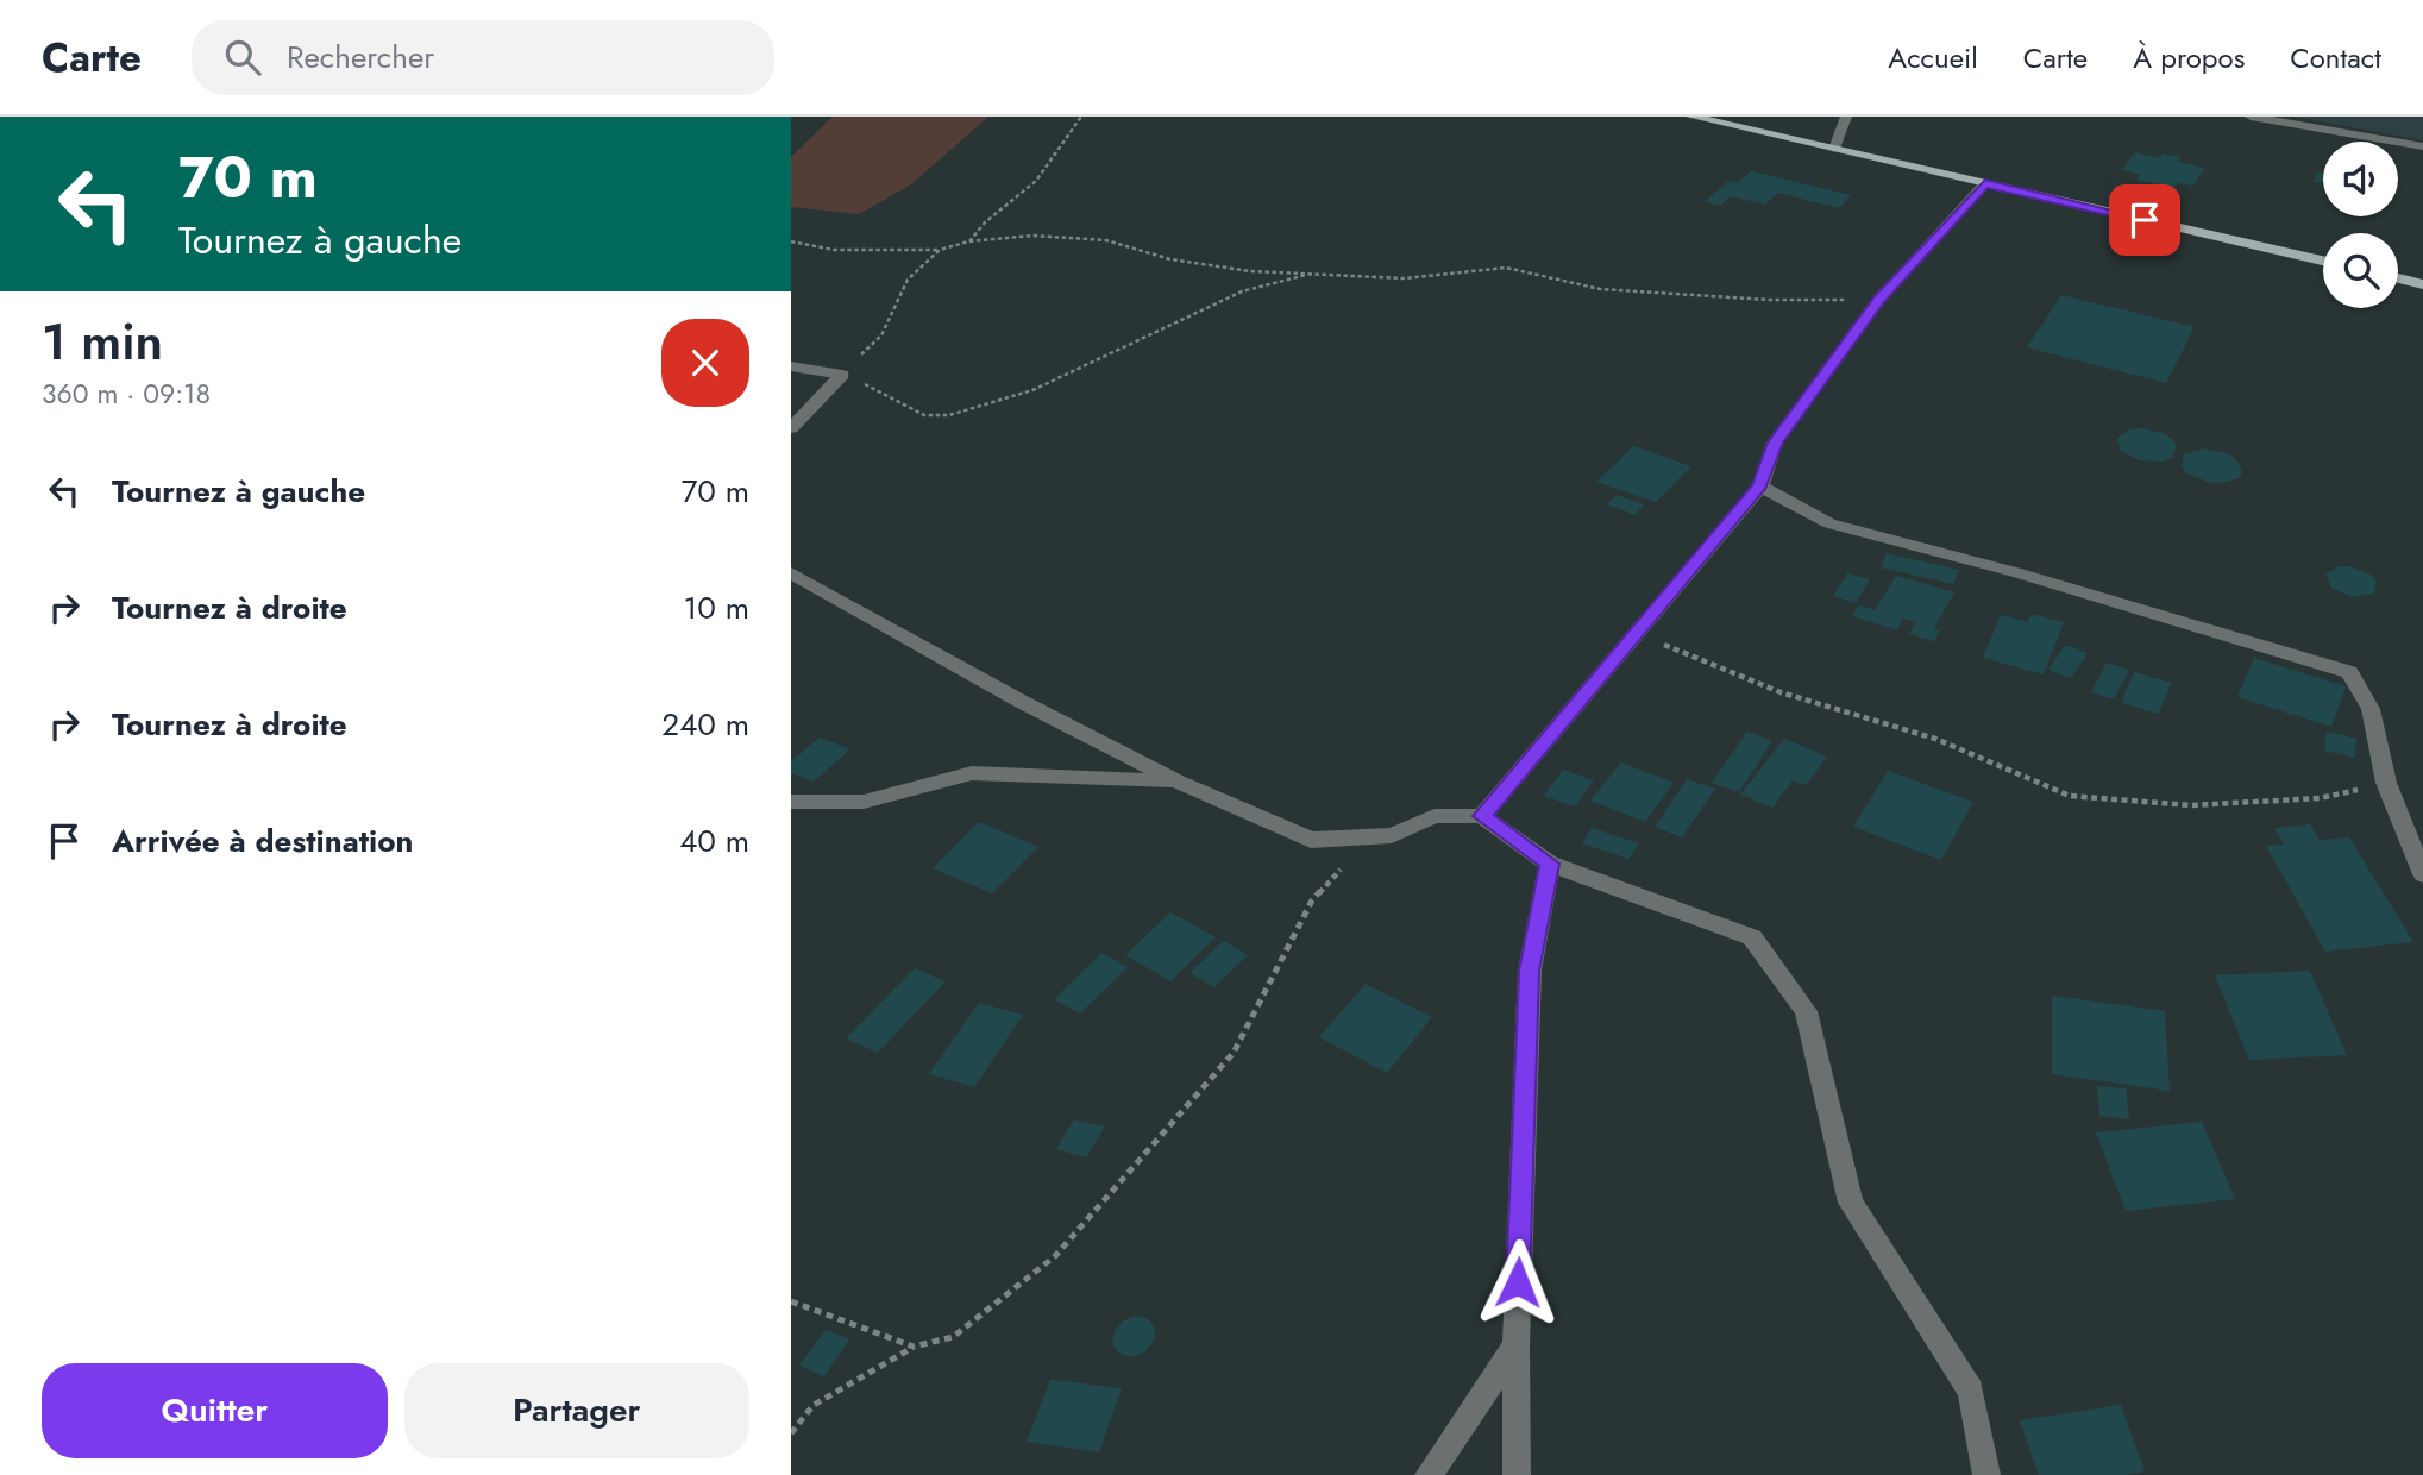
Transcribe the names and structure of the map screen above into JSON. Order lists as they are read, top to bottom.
{
  "page": {
    "header": "Carte",
    "search": "Rechercher",
    "nav": [
      "Accueil",
      "Carte",
      "À propos",
      "Contact"
    ],
    "turn": ["70 m", "Tournez à gauche"],
    "heading": ["1 min", "360 m · 09:18"],
    "list": [
      {
        "name": "Tournez à gauche",
        "value": "70 m"
      },
      {
        "name": "Tournez à droite",
        "value": "10 m"
      },
      {
        "name": "Tournez à droite",
        "value": "240 m"
      },
      {
        "name": "Arrivée à destination",
        "value": "40 m"
      }
    ],
    "buttons": ["Quitter", "Partager"]
  }
}
